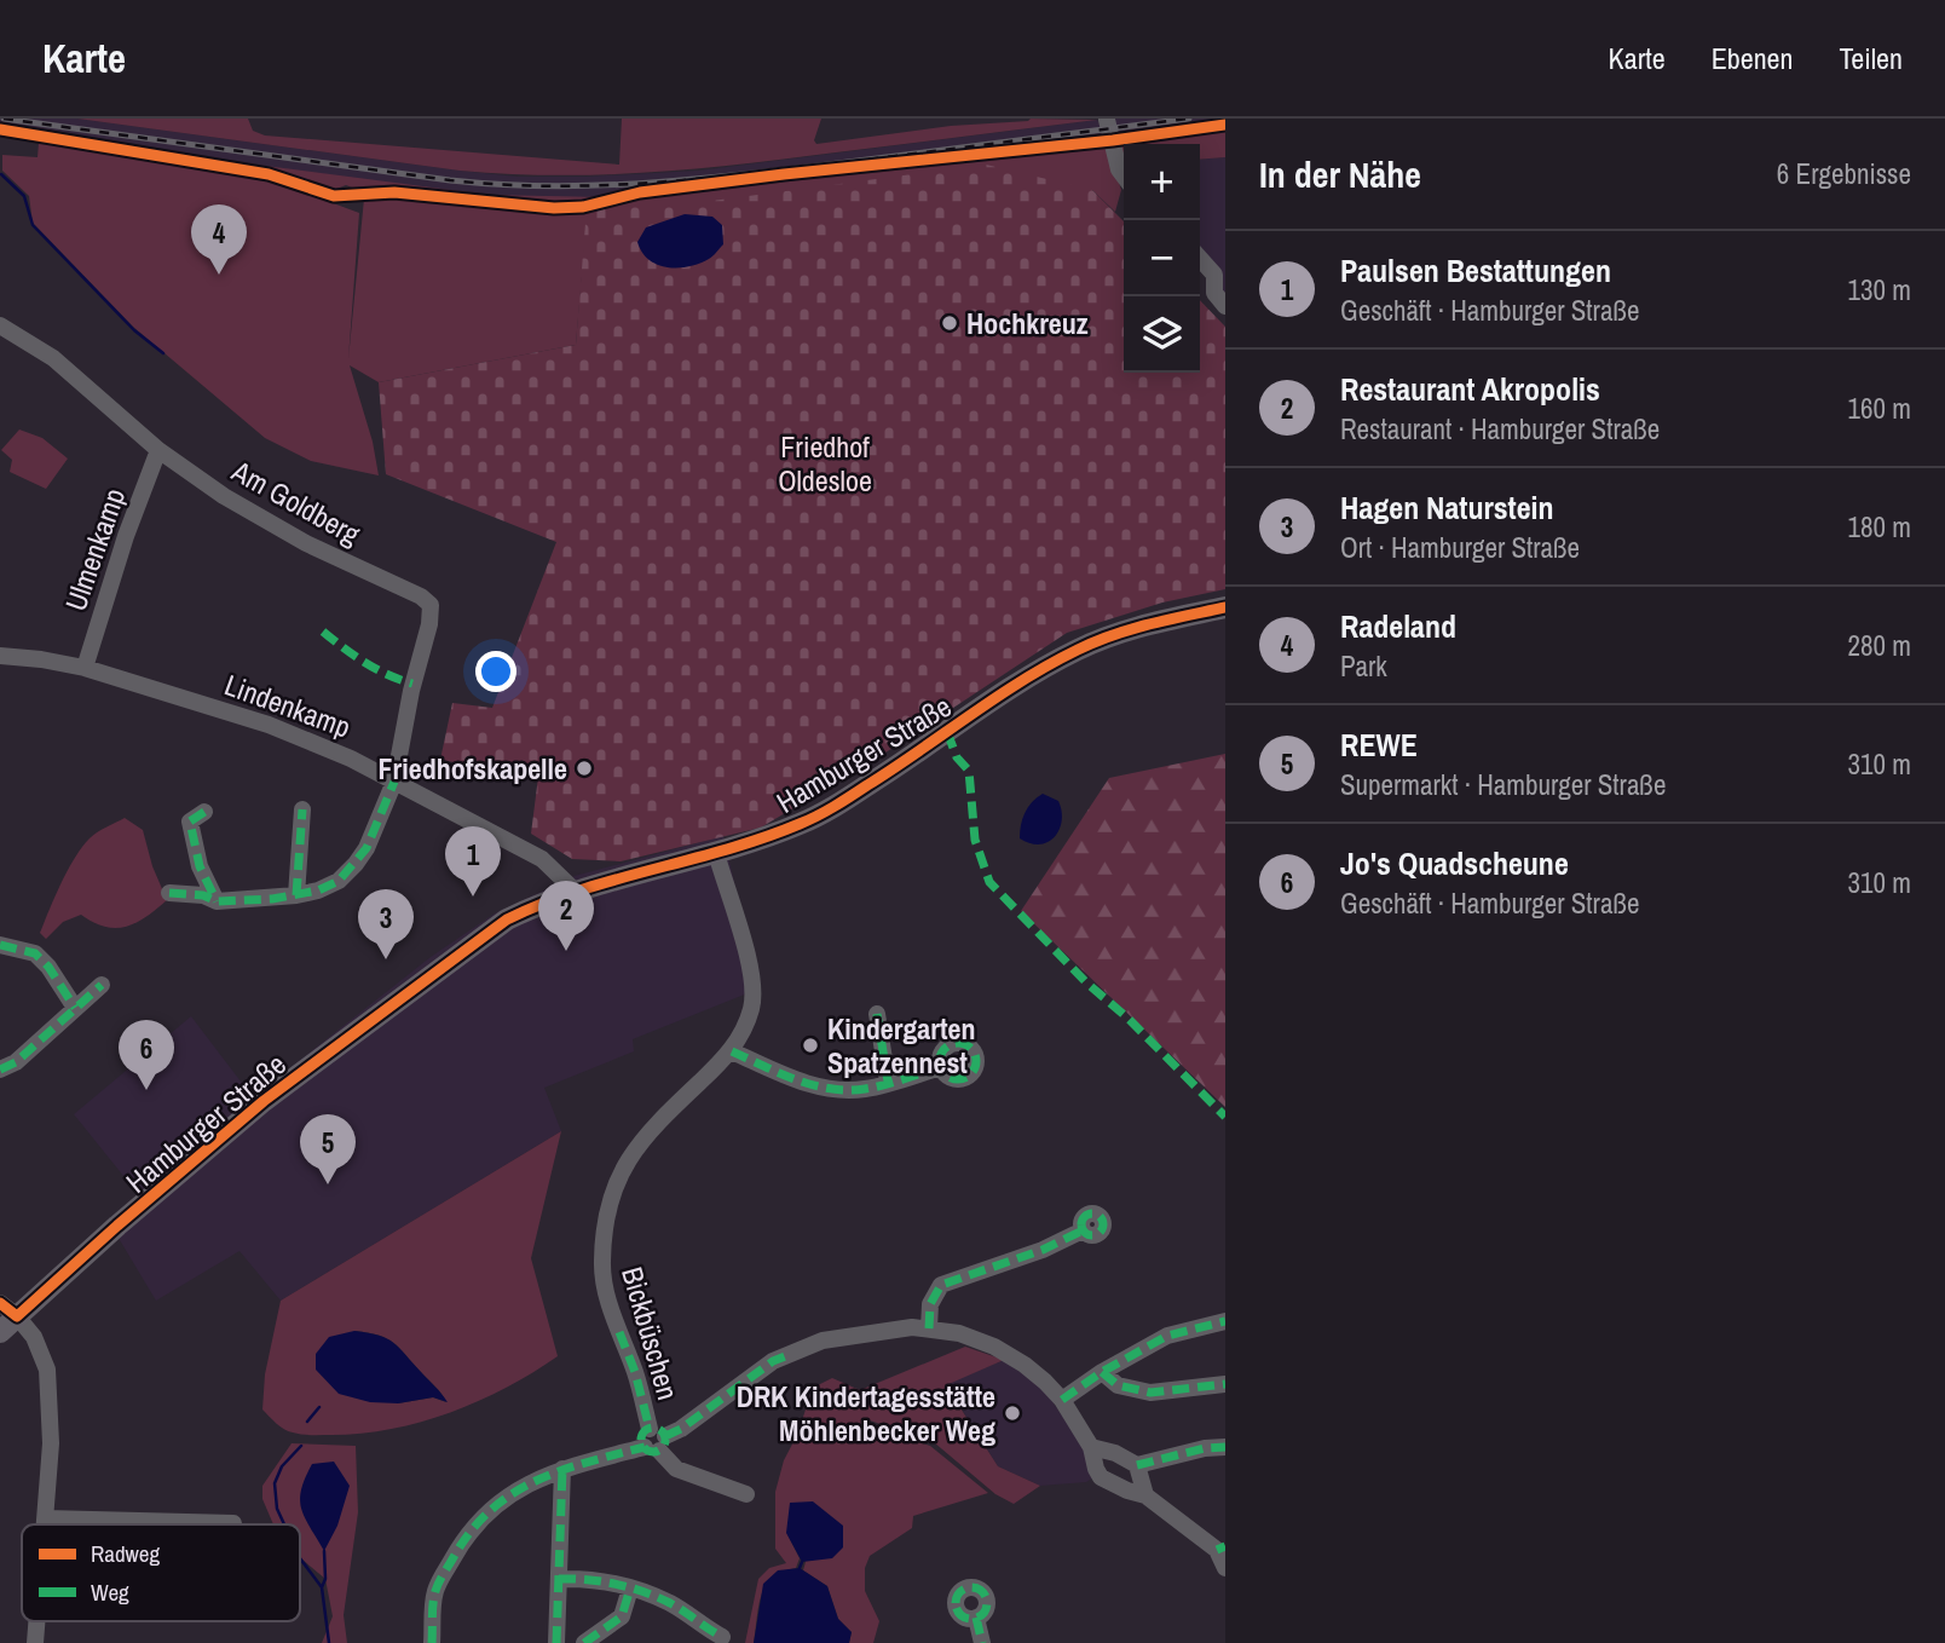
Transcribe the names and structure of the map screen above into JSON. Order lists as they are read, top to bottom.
{
  "streets": {
    "main road": ["Hamburger Straße"],
    "street": [
      "Am Goldberg",
      "Ulmenkamp",
      "Lindenkamp",
      "Bickbüschen"
    ]
  },
  "crossings": [
    ["Am Goldberg", "Ulmenkamp"],
    ["Am Goldberg", "Lindenkamp"],
    ["Ulmenkamp", "Lindenkamp"],
    ["Lindenkamp", "Hamburger Straße"],
    ["Hamburger Straße", "Bickbüschen"]
  ],
  "parks": ["Friedhof Oldesloe"],
  "places": [
    "Hochkreuz",
    "Friedhofskapelle",
    "Kindergarten Spatzennest",
    "DRK Kindertagesstätte Möhlenbecker Weg"
  ],
  "legend": ["Radweg", "Weg"],
  "page": {
    "header": "Karte",
    "nav": ["Karte", "Ebenen", "Teilen"],
    "heading": ["In der Nähe", "6 Ergebnisse"],
    "map_buttons": ["+", "−"],
    "pins": [
      "4",
      "1",
      "2",
      "3",
      "6",
      "5"
    ],
    "list": [
      {
        "mark": "1",
        "name": "Paulsen Bestattungen",
        "note": "Geschäft · Hamburger Straße",
        "value": "130 m"
      },
      {
        "mark": "2",
        "name": "Restaurant Akropolis",
        "note": "Restaurant · Hamburger Straße",
        "value": "160 m"
      },
      {
        "mark": "3",
        "name": "Hagen Naturstein",
        "note": "Ort · Hamburger Straße",
        "value": "180 m"
      },
      {
        "mark": "4",
        "name": "Radeland",
        "note": "Park",
        "value": "280 m"
      },
      {
        "mark": "5",
        "name": "REWE",
        "note": "Supermarkt · Hamburger Straße",
        "value": "310 m"
      },
      {
        "mark": "6",
        "name": "Jo's Quadscheune",
        "note": "Geschäft · Hamburger Straße",
        "value": "310 m"
      }
    ]
  }
}
